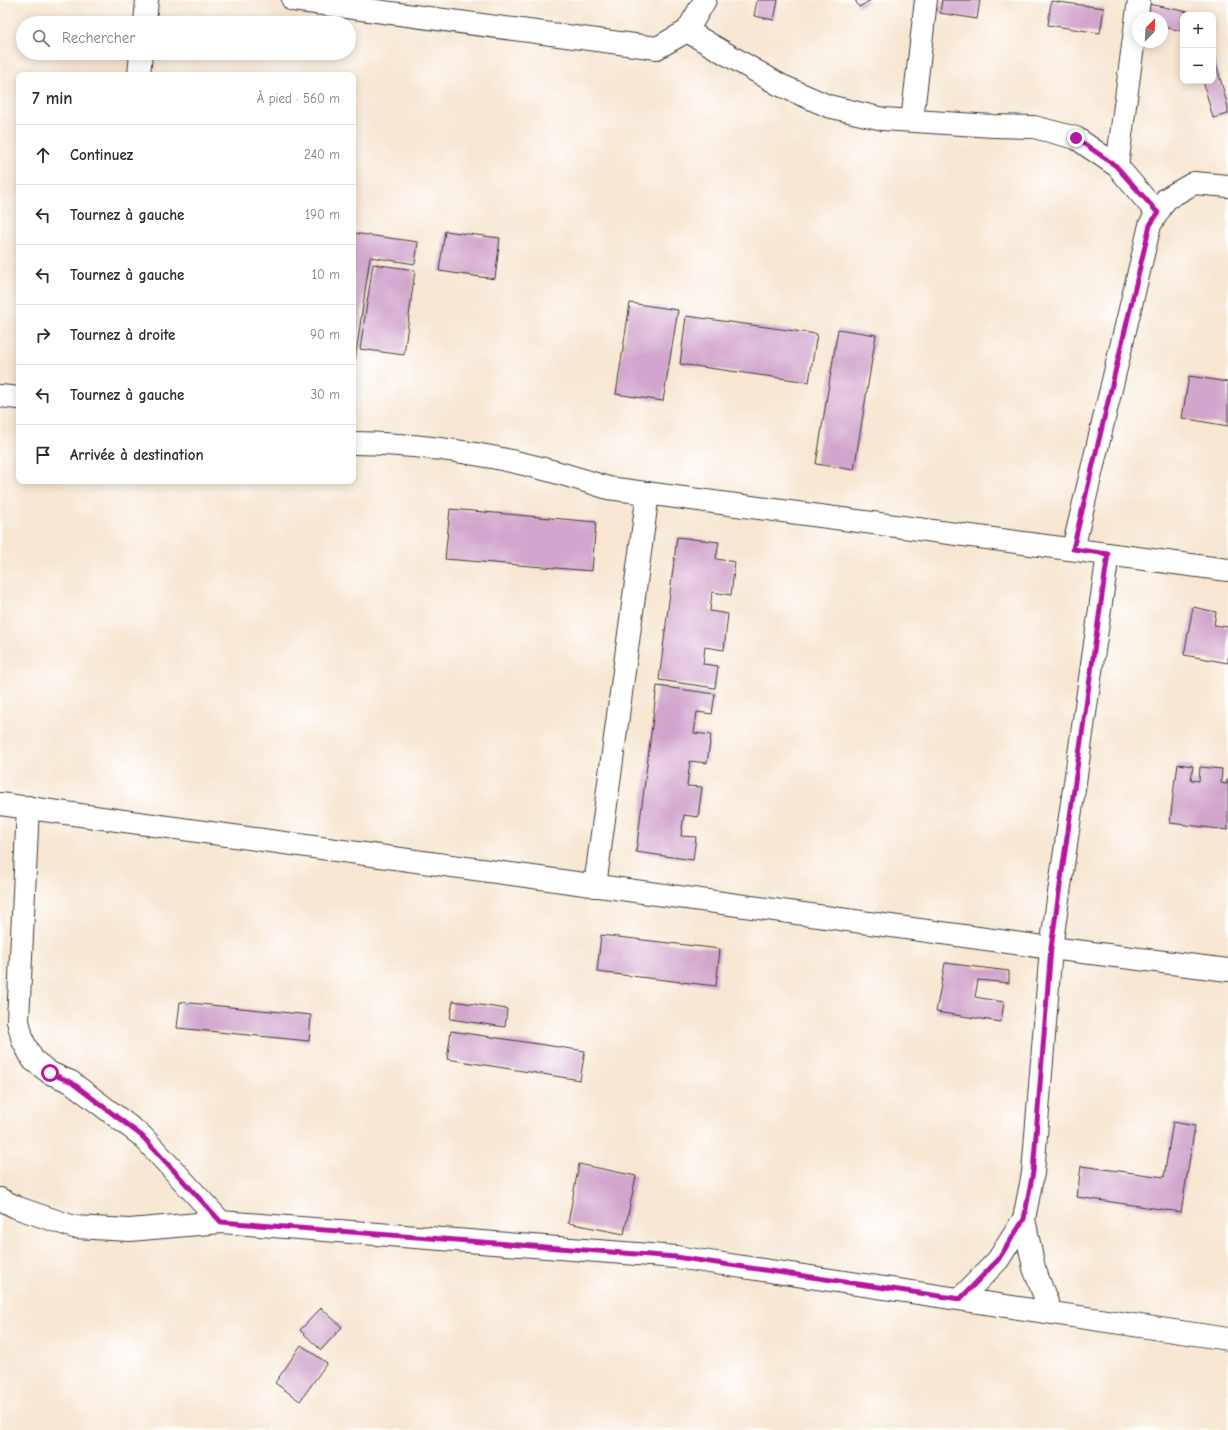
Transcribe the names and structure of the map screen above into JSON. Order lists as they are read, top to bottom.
{
  "north": "top right",
  "page": {
    "map_buttons": ["+", "−"],
    "search": "Rechercher",
    "heading": ["7 min", "À pied · 560 m"],
    "list": [
      ["Continuez", "240 m"],
      ["Tournez à gauche", "190 m"],
      ["Tournez à gauche", "10 m"],
      ["Tournez à droite", "90 m"],
      ["Tournez à gauche", "30 m"],
      "Arrivée à destination"
    ]
  }
}
